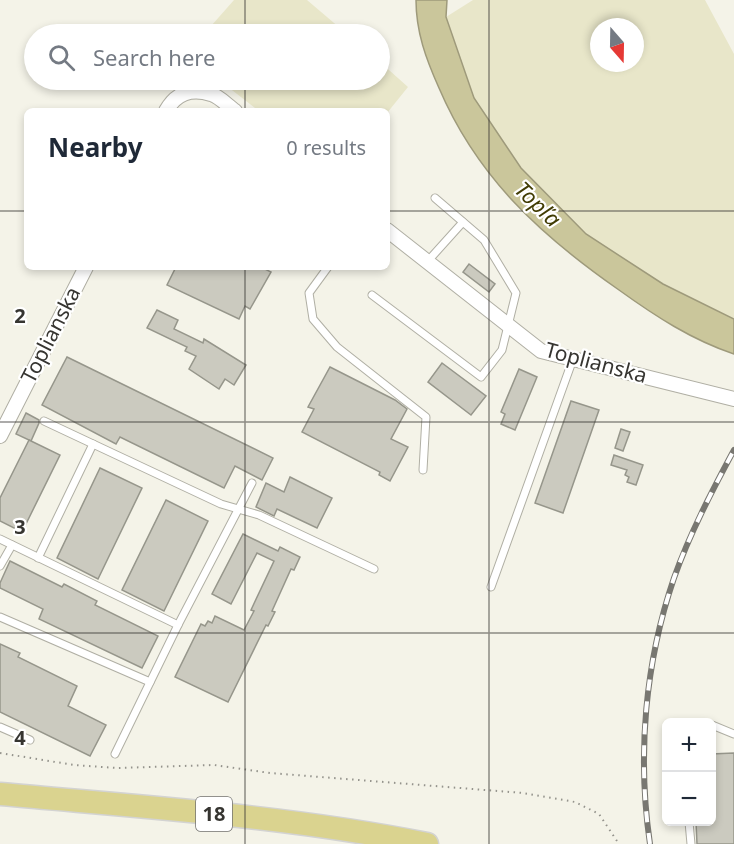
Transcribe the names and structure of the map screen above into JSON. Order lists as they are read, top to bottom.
{
  "streets": {
    "main road": ["18"],
    "street": ["Toplianska"]
  },
  "water": ["Topľa"],
  "north": "bottom",
  "page": {
    "search": "Search here",
    "heading": ["Nearby", "0 results"],
    "map_buttons": ["+", "−"]
  },
  "grid": {
    "rows": ["2", "3", "4"]
  }
}
